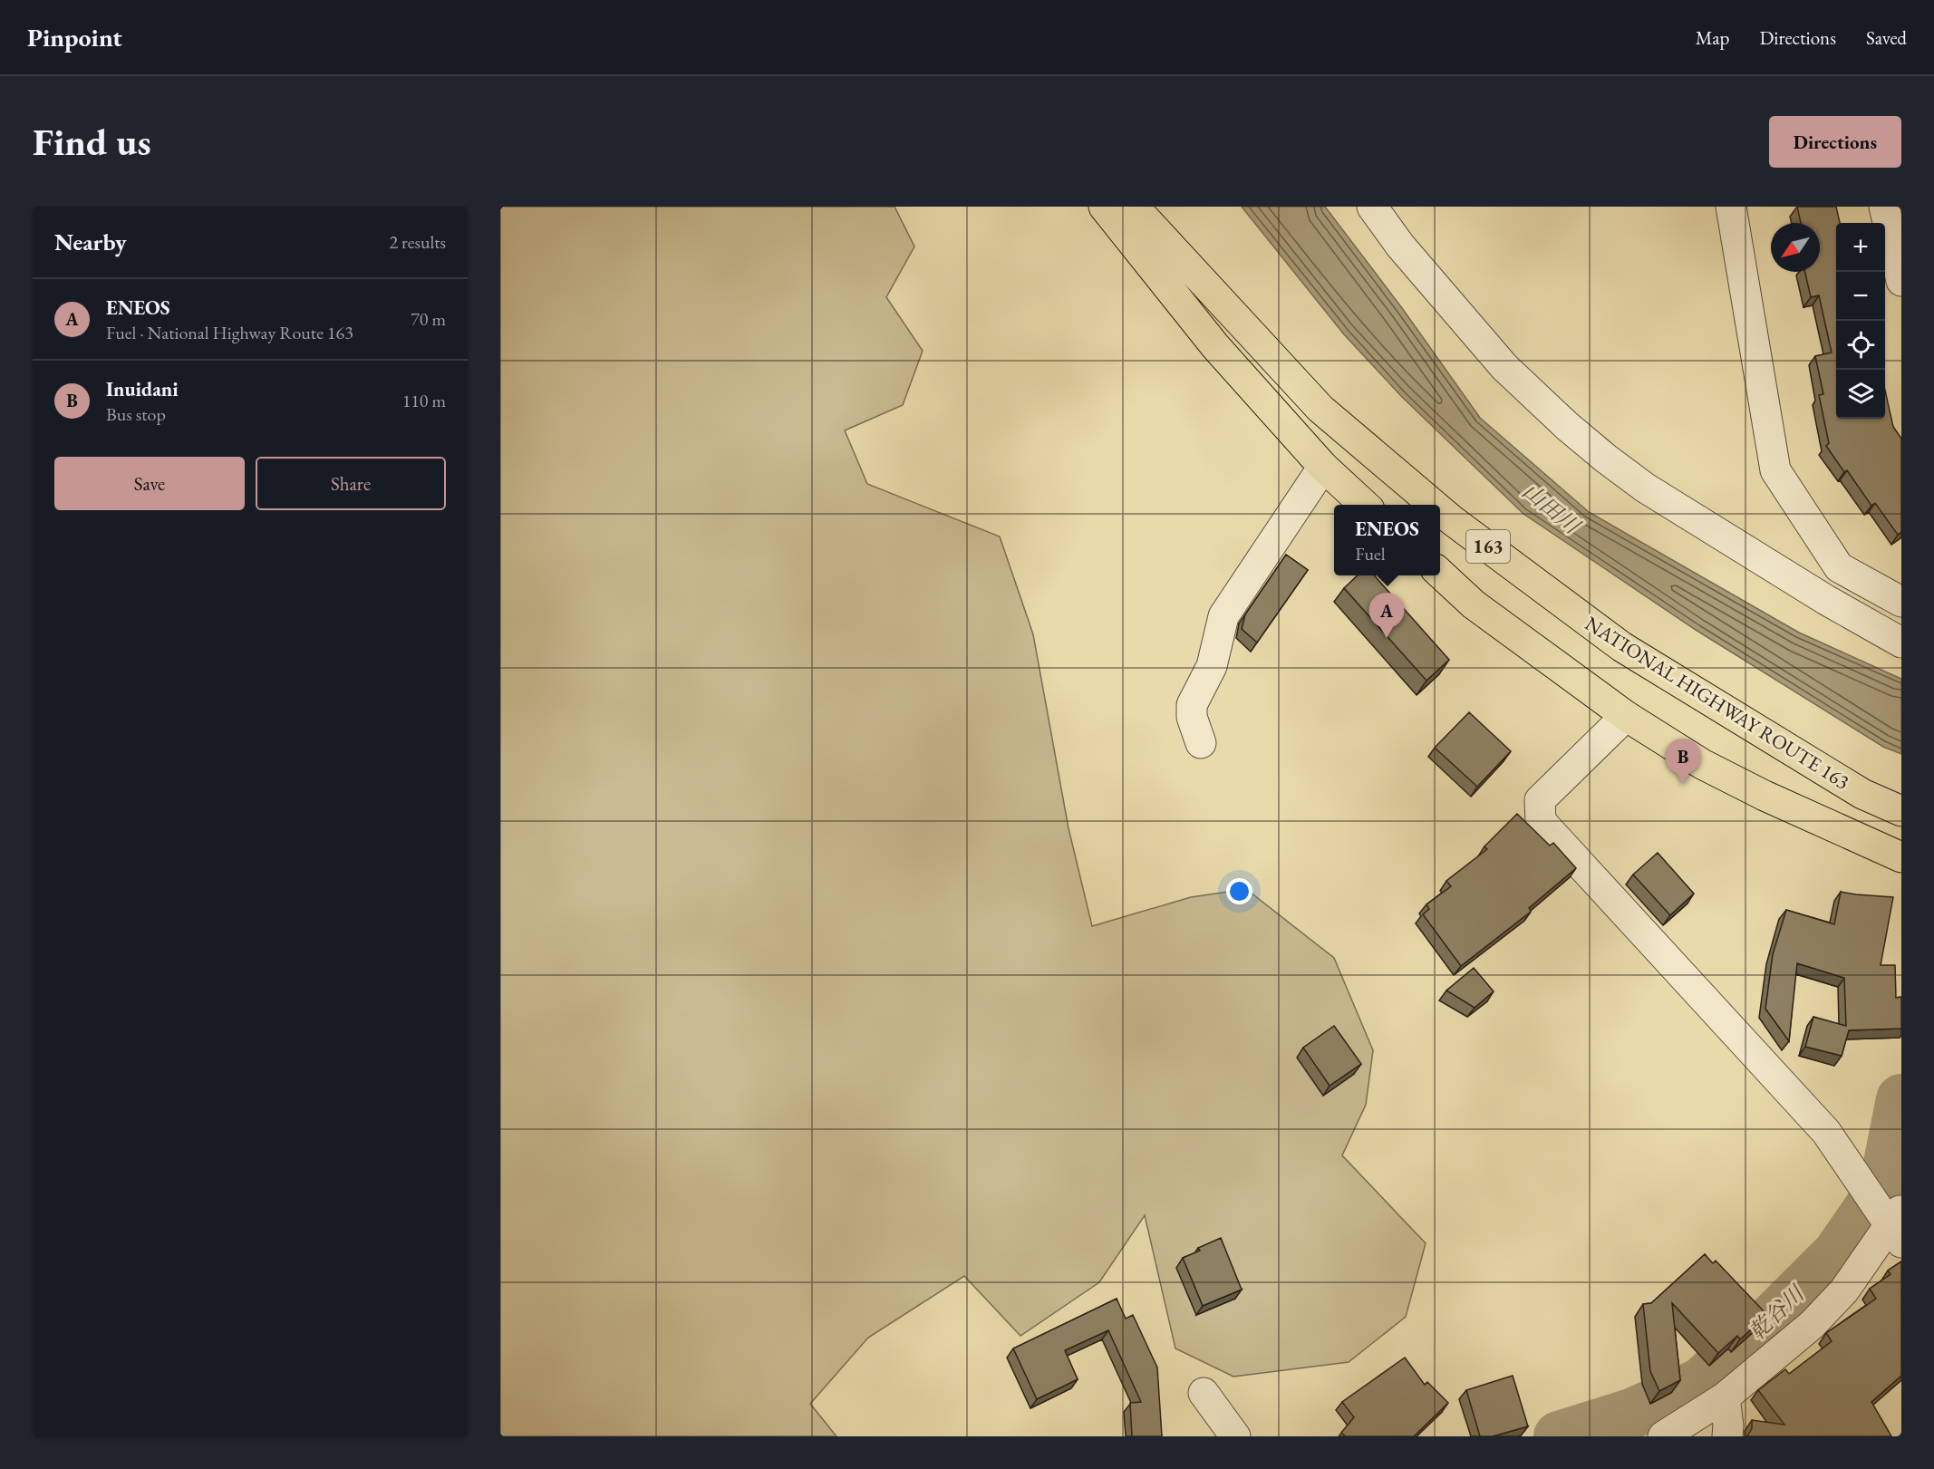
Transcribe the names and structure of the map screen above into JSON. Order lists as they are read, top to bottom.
{
  "streets": {
    "highway": ["163", "NATIONAL HIGHWAY ROUTE 163"]
  },
  "water": ["山田川", "乾谷川"],
  "north": "bottom left",
  "page": {
    "header": "Pinpoint",
    "nav": ["Map", "Directions", "Saved"],
    "buttons": [
      "Directions",
      ["Save", "Share"]
    ],
    "title": "Find us",
    "heading": ["Nearby", "2 results"],
    "map_buttons": ["+", "−"],
    "list": [
      {
        "mark": "A",
        "name": "ENEOS",
        "note": "Fuel · National Highway Route 163",
        "value": "70 m"
      },
      {
        "mark": "B",
        "name": "Inuidani",
        "note": "Bus stop",
        "value": "110 m"
      }
    ],
    "popup": ["ENEOS", "Fuel"],
    "pins": ["A", "B"]
  }
}
